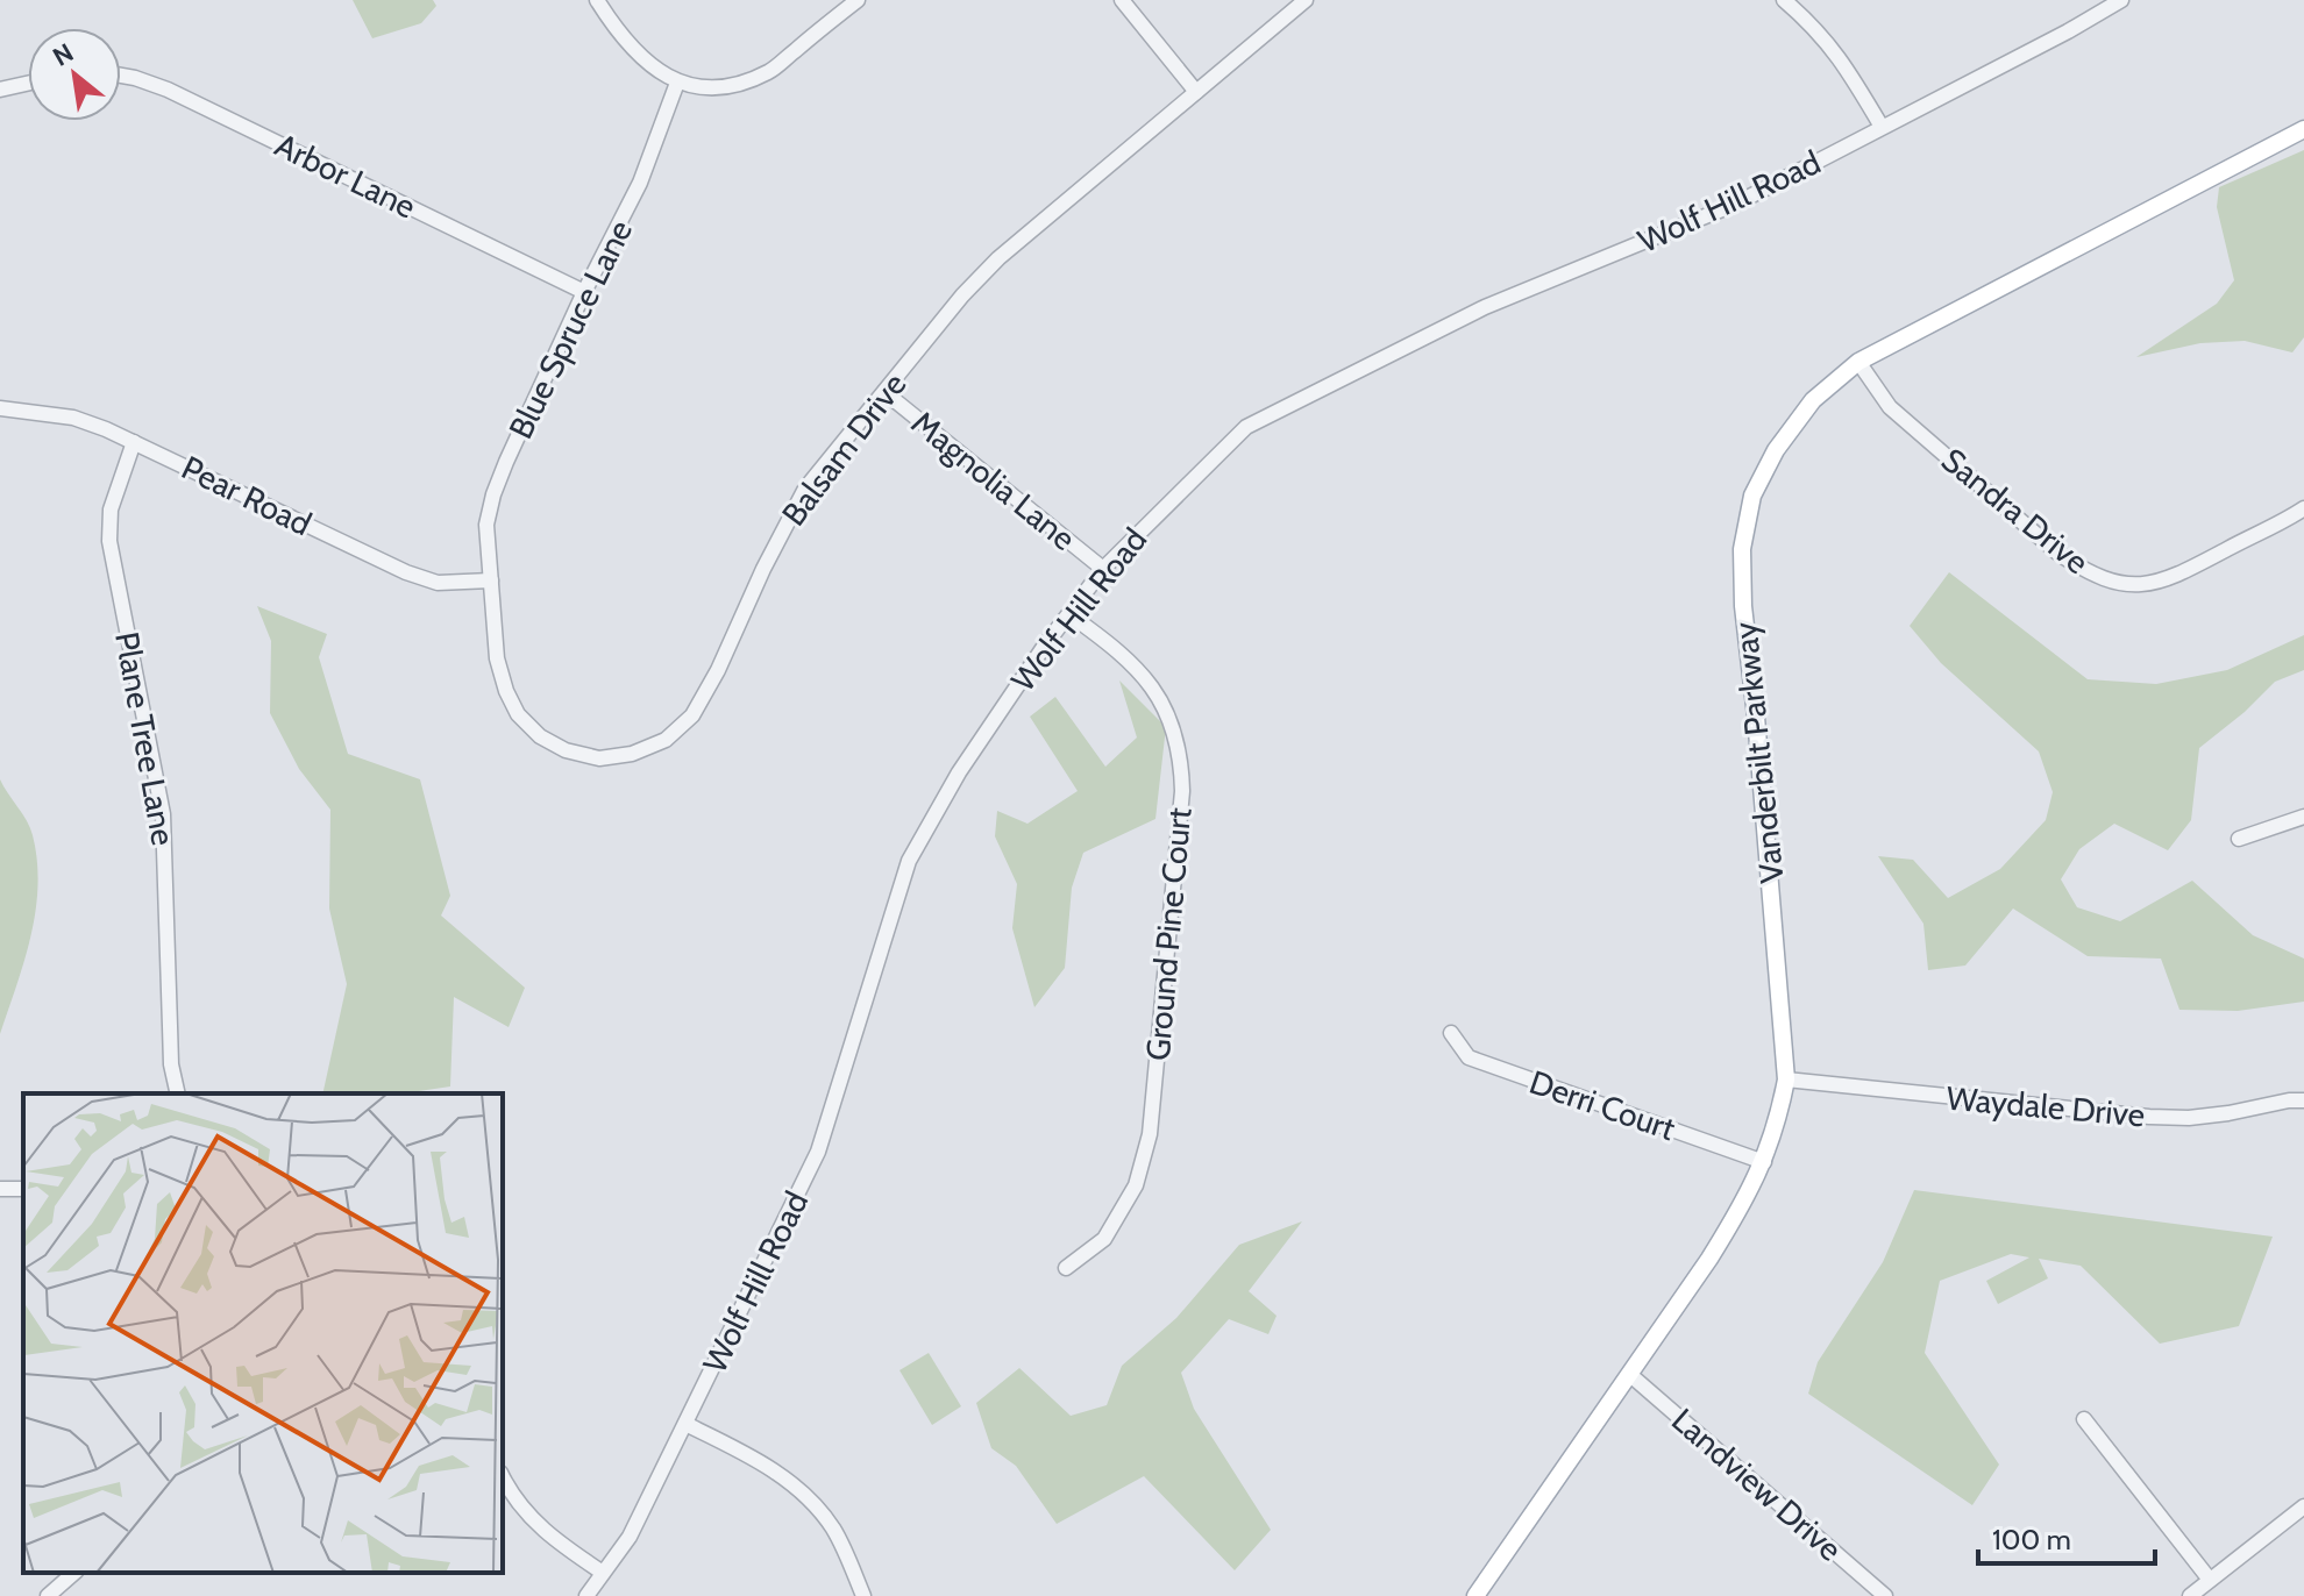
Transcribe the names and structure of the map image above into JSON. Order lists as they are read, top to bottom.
{
  "streets": {
    "main road": ["Vanderbilt Parkway"],
    "street": [
      "Arbor Lane",
      "Wolf Hill Road",
      "Blue Spruce Lane",
      "Balsam Drive",
      "Magnolia Lane",
      "Pear Road",
      "Sandra Drive",
      "Plane Tree Lane",
      "Ground Pine Court",
      "Derri Court",
      "Waydale Drive",
      "Landview Drive"
    ]
  },
  "crossings": [
    ["Arbor Lane", "Blue Spruce Lane"],
    ["Wolf Hill Road", "Magnolia Lane"],
    ["Wolf Hill Road", "Ground Pine Court"],
    ["Blue Spruce Lane", "Balsam Drive"],
    ["Blue Spruce Lane", "Pear Road"],
    ["Balsam Drive", "Magnolia Lane"],
    ["Balsam Drive", "Pear Road"],
    ["Pear Road", "Plane Tree Lane"],
    ["Sandra Drive", "Vanderbilt Parkway"],
    ["Vanderbilt Parkway", "Derri Court"],
    ["Vanderbilt Parkway", "Waydale Drive"],
    ["Vanderbilt Parkway", "Landview Drive"]
  ],
  "scale_bar": "100 m",
  "north": "top left"
}
